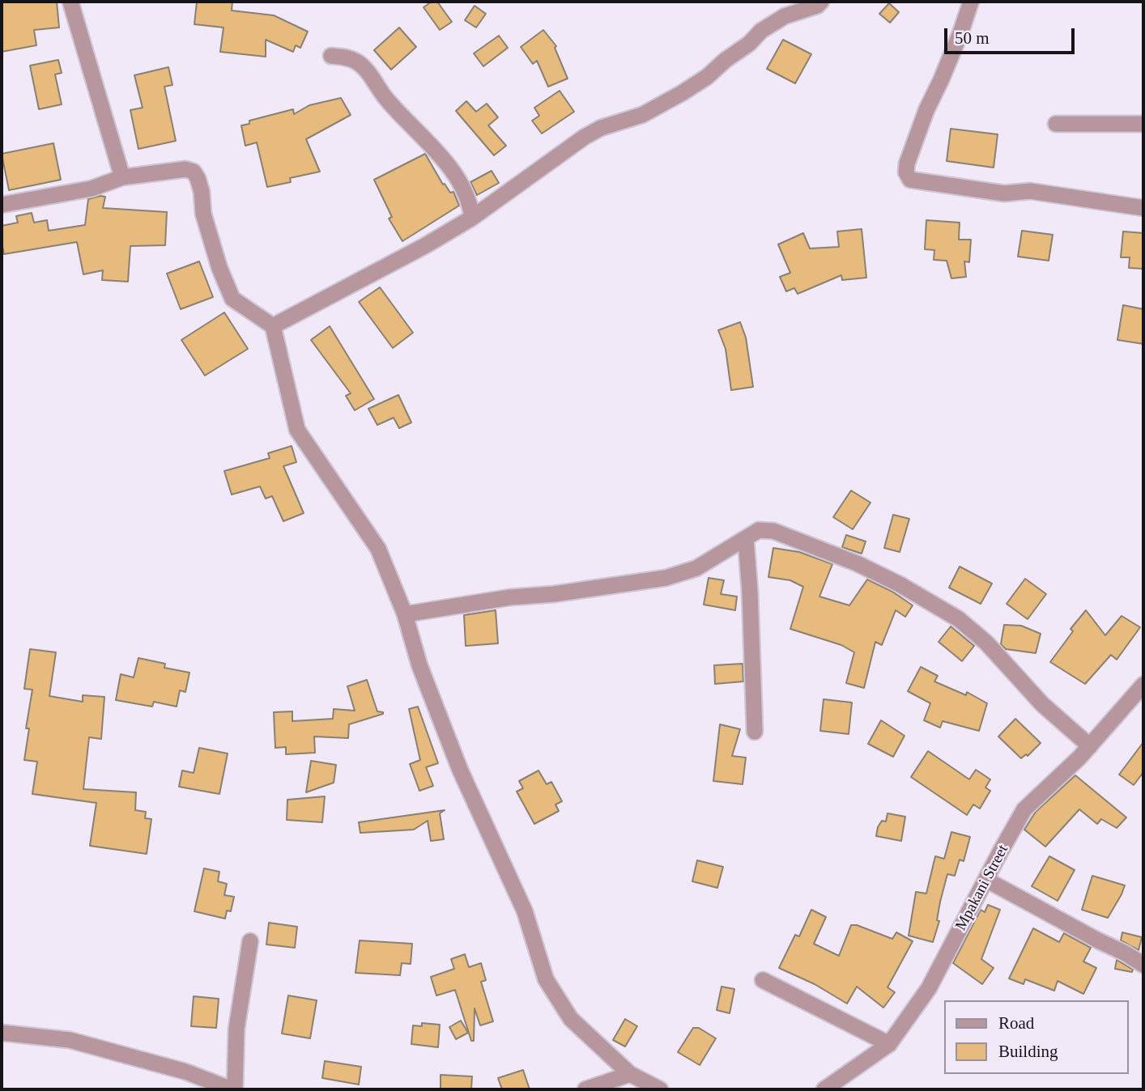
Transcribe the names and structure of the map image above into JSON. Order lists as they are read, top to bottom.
{
  "streets": {
    "street": ["Mpakani Street"]
  },
  "legend": ["Road", "Building"],
  "scale_bar": "50 m"
}
